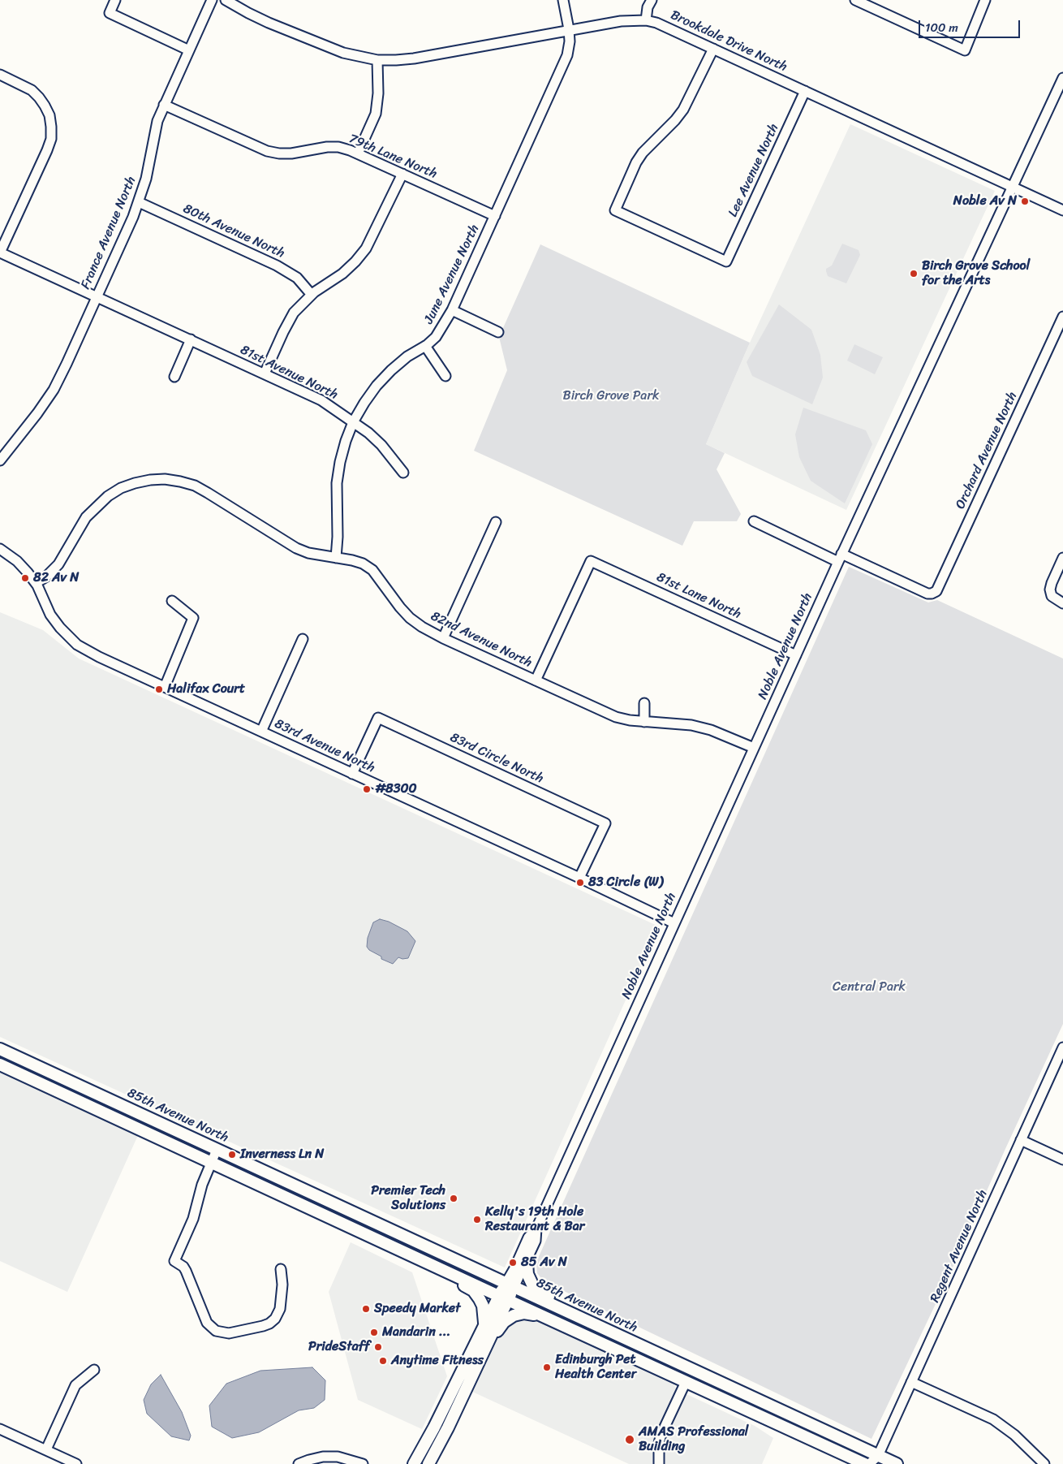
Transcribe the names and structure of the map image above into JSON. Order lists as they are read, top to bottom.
{
  "streets": {
    "main road": ["85th Avenue North"],
    "street": [
      "Brookdale Drive North",
      "79th Lane North",
      "Lee Avenue North",
      "80th Avenue North",
      "France Avenue North",
      "June Avenue North",
      "81st Avenue North",
      "Orchard Avenue North",
      "81st Lane North",
      "82nd Avenue North",
      "Noble Avenue North",
      "83rd Avenue North",
      "83rd Circle North",
      "Regent Avenue North"
    ]
  },
  "crossings": [
    ["Brookdale Drive North", "Lee Avenue North"],
    ["Brookdale Drive North", "June Avenue North"],
    ["Brookdale Drive North", "Noble Avenue North"],
    ["79th Lane North", "France Avenue North"],
    ["79th Lane North", "June Avenue North"],
    ["80th Avenue North", "France Avenue North"],
    ["France Avenue North", "81st Avenue North"],
    ["June Avenue North", "81st Avenue North"],
    ["June Avenue North", "82nd Avenue North"],
    ["Orchard Avenue North", "Noble Avenue North"],
    ["81st Lane North", "82nd Avenue North"],
    ["81st Lane North", "Noble Avenue North"],
    ["82nd Avenue North", "Noble Avenue North"],
    ["82nd Avenue North", "83rd Avenue North"],
    ["Noble Avenue North", "83rd Avenue North"],
    ["Noble Avenue North", "85th Avenue North"],
    ["83rd Avenue North", "83rd Circle North"],
    ["85th Avenue North", "Regent Avenue North"]
  ],
  "parks": ["Birch Grove Park", "Central Park"],
  "places": [
    "Noble Av N",
    "Birch Grove School for the Arts",
    "82 Av N",
    "Halifax Court",
    "#8300",
    "83 Circle (W)",
    "Inverness Ln N",
    "Premier Tech Solutions",
    "Kelly's 19th Hole Restaurant & Bar",
    "85 Av N",
    "Speedy Market",
    "Mandarin ...",
    "PrideStaff",
    "Anytime Fitness",
    "Edinburgh Pet Health Center",
    "AMAS Professional Building"
  ],
  "scale_bar": "100 m"
}
